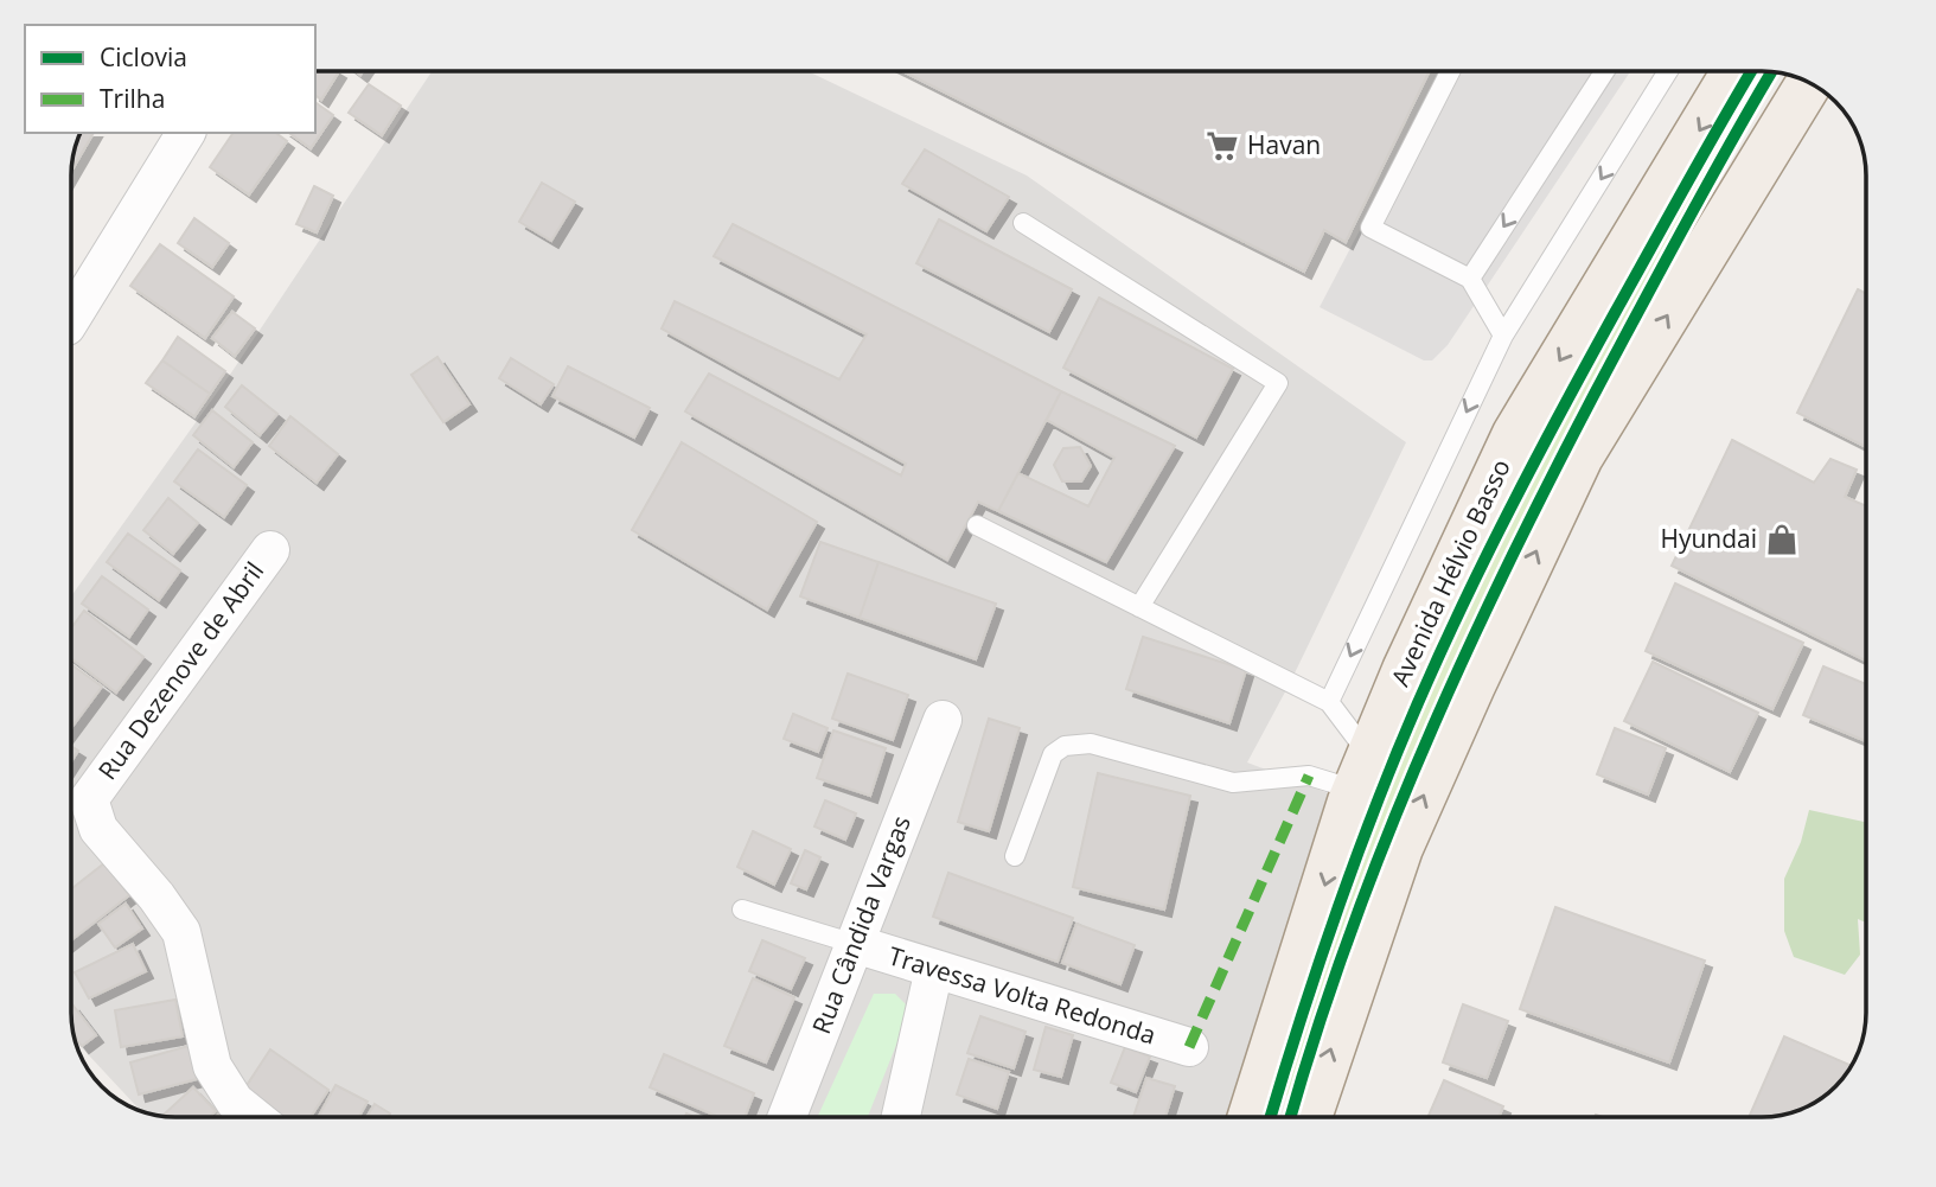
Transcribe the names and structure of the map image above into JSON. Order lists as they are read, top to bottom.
{
  "streets": {
    "main road": ["Avenida Hélvio Basso"],
    "street": ["Rua Dezenove de Abril", "Rua Cândida Vargas", "Travessa Volta Redonda"]
  },
  "crossings": [
    ["Rua Cândida Vargas", "Travessa Volta Redonda"]
  ],
  "places": {
    "supermarket": ["Havan"],
    "shop": ["Hyundai"]
  },
  "legend": ["Ciclovia", "Trilha"]
}
